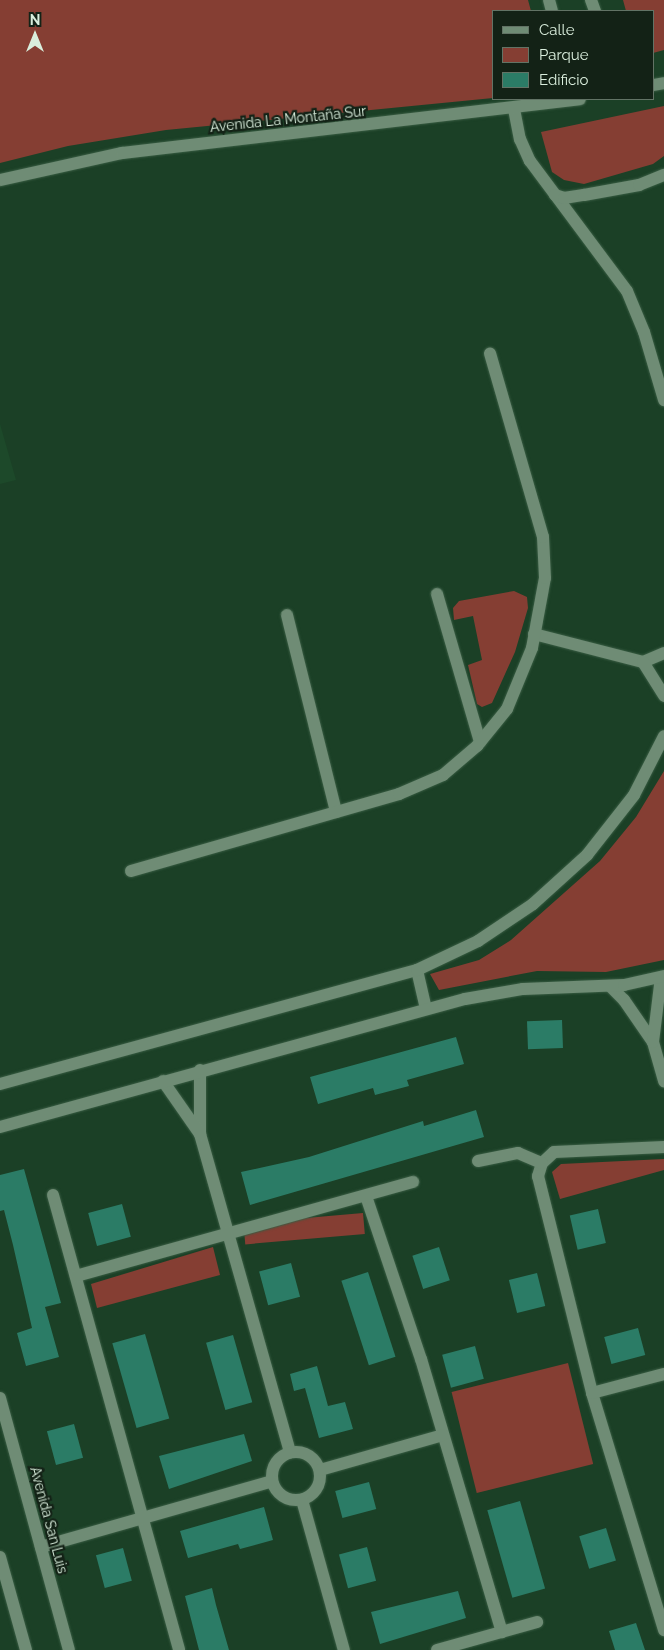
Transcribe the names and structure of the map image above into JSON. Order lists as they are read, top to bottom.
{
  "streets": {
    "street": ["Avenida La Montaña Sur", "Avenida San Luis"]
  },
  "legend": ["Calle", "Parque", "Edificio"],
  "north": "top"
}
